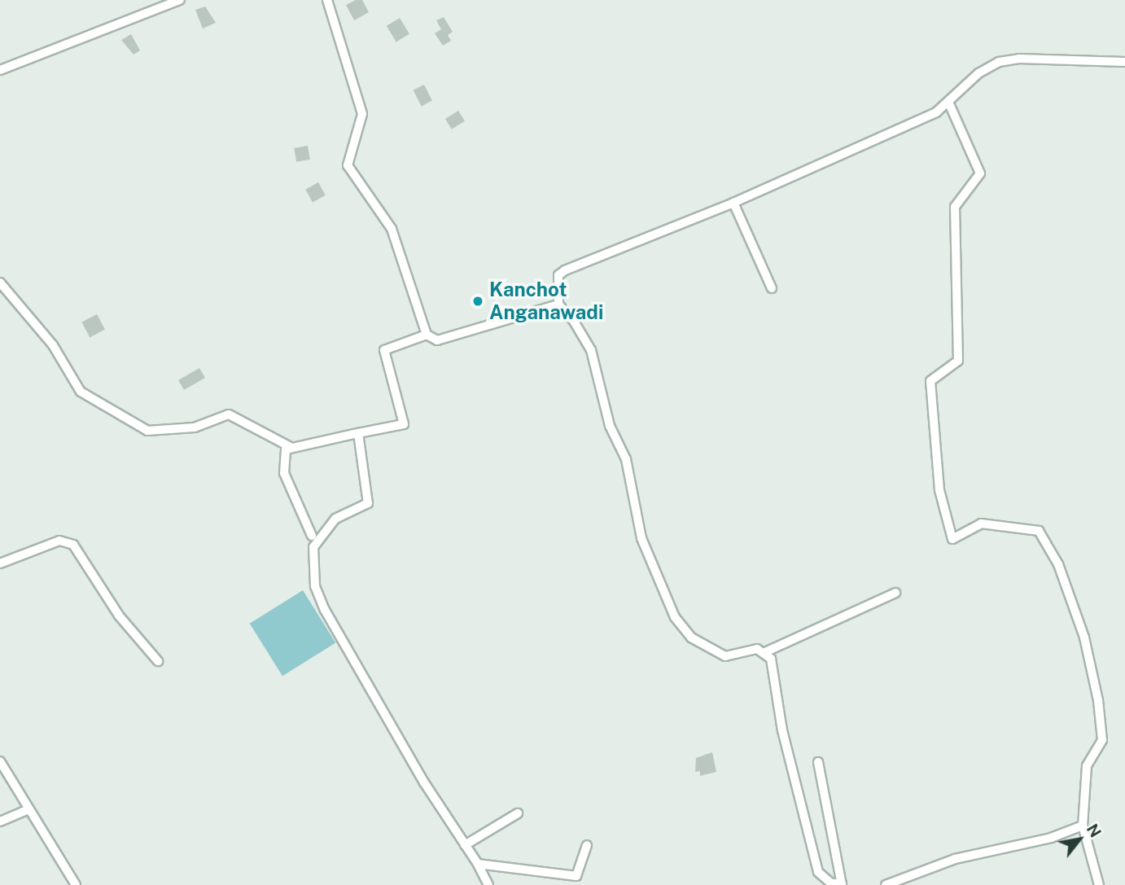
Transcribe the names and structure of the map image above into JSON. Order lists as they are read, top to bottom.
{
  "places": ["Kanchot Anganawadi"],
  "north": "top right"
}
